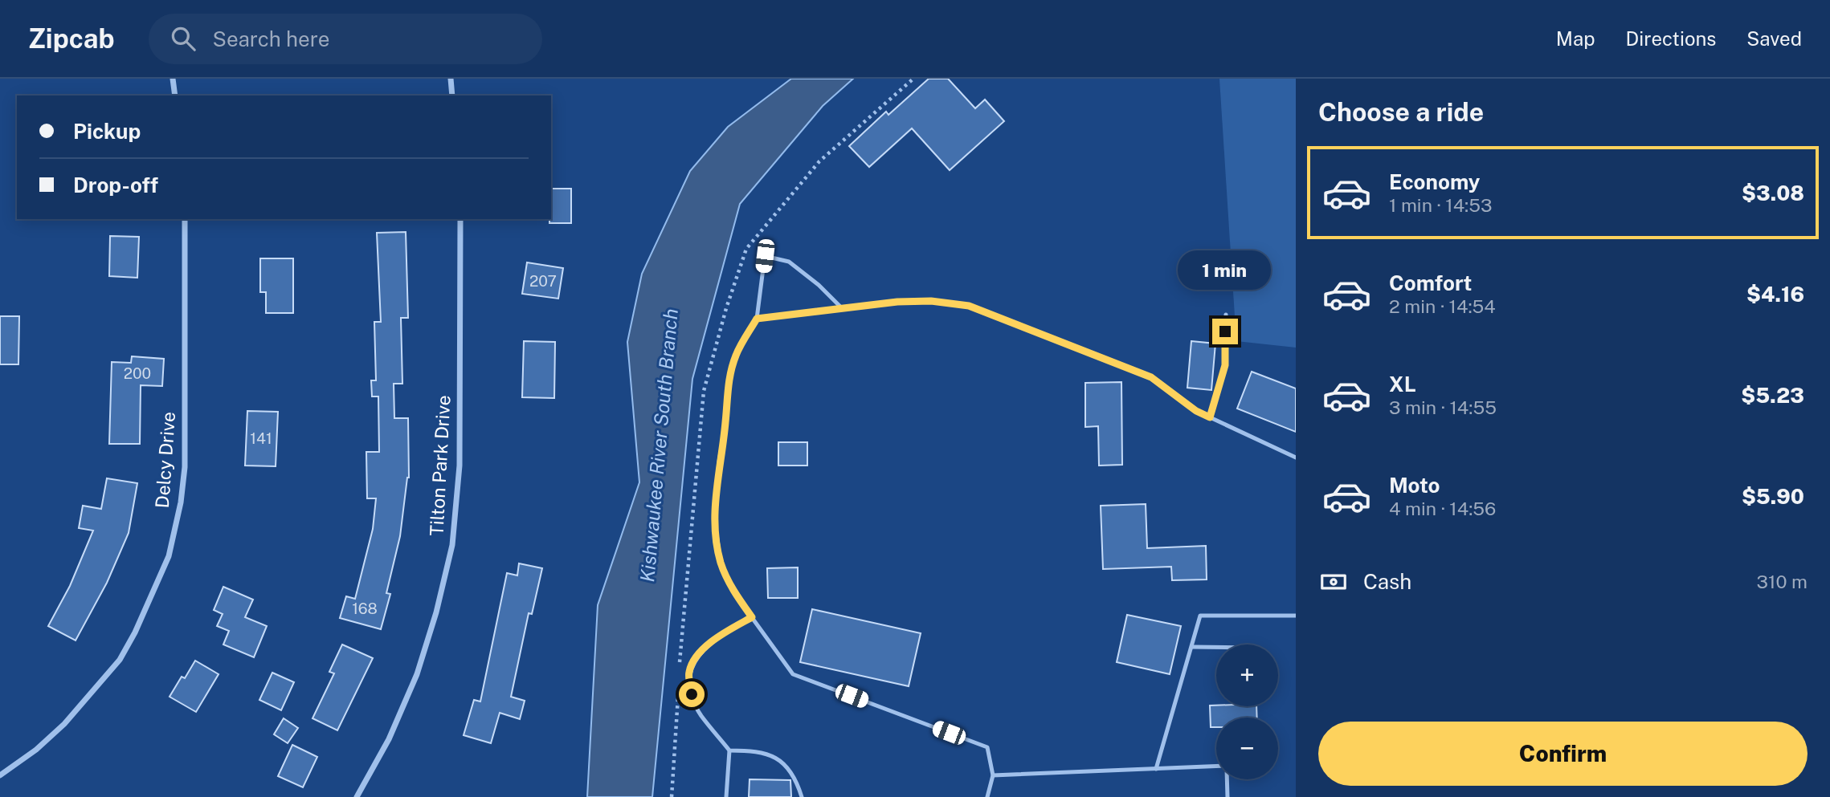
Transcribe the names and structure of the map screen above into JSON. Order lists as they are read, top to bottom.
{
  "streets": {
    "street": ["Delcy Drive", "Tilton Park Drive"]
  },
  "water": ["Kishwaukee River South Branch"],
  "house_numbers": [
    "207",
    "200",
    "141",
    "168"
  ],
  "page": {
    "header": "Zipcab",
    "search": "Search here",
    "nav": ["Map", "Directions", "Saved"],
    "heading": "Choose a ride",
    "banner": ["Pickup", "Drop-off"],
    "list": [
      {
        "name": "Economy",
        "note": "1 min · 14:53",
        "value": "$3.08"
      },
      {
        "name": "Comfort",
        "note": "2 min · 14:54",
        "value": "$4.16"
      },
      {
        "name": "XL",
        "note": "3 min · 14:55",
        "value": "$5.23"
      },
      {
        "name": "Moto",
        "note": "4 min · 14:56",
        "value": "$5.90"
      }
    ],
    "bubble": "1 min",
    "pay": ["Cash", "310 m"],
    "map_buttons": ["+", "−"],
    "buttons": "Confirm"
  }
}
